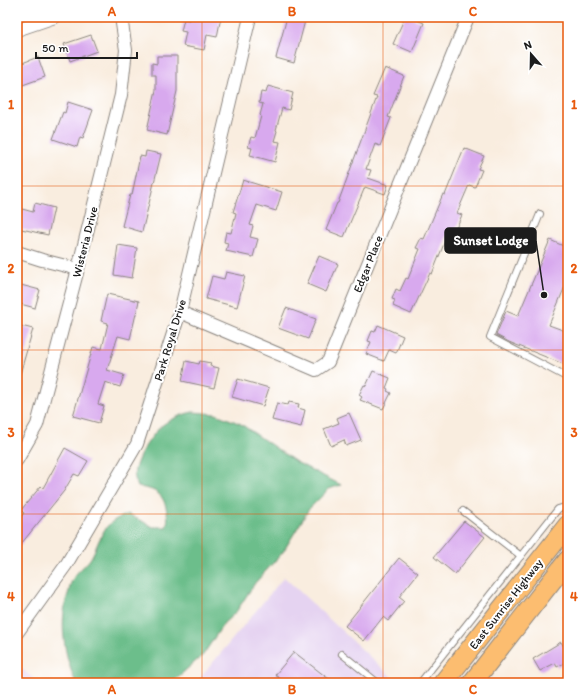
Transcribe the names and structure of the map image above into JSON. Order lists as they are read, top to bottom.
{
  "streets": {
    "main road": ["East Sunrise Highway"],
    "street": ["Wisteria Drive", "Edgar Place", "Park Royal Drive"]
  },
  "crossings": [
    ["Edgar Place", "Park Royal Drive"]
  ],
  "places": ["Sunset Lodge"],
  "scale_bar": "50 m",
  "north": "top",
  "grid": {
    "columns": ["A", "B", "C"],
    "rows": [
      "1",
      "2",
      "3",
      "4"
    ]
  }
}
